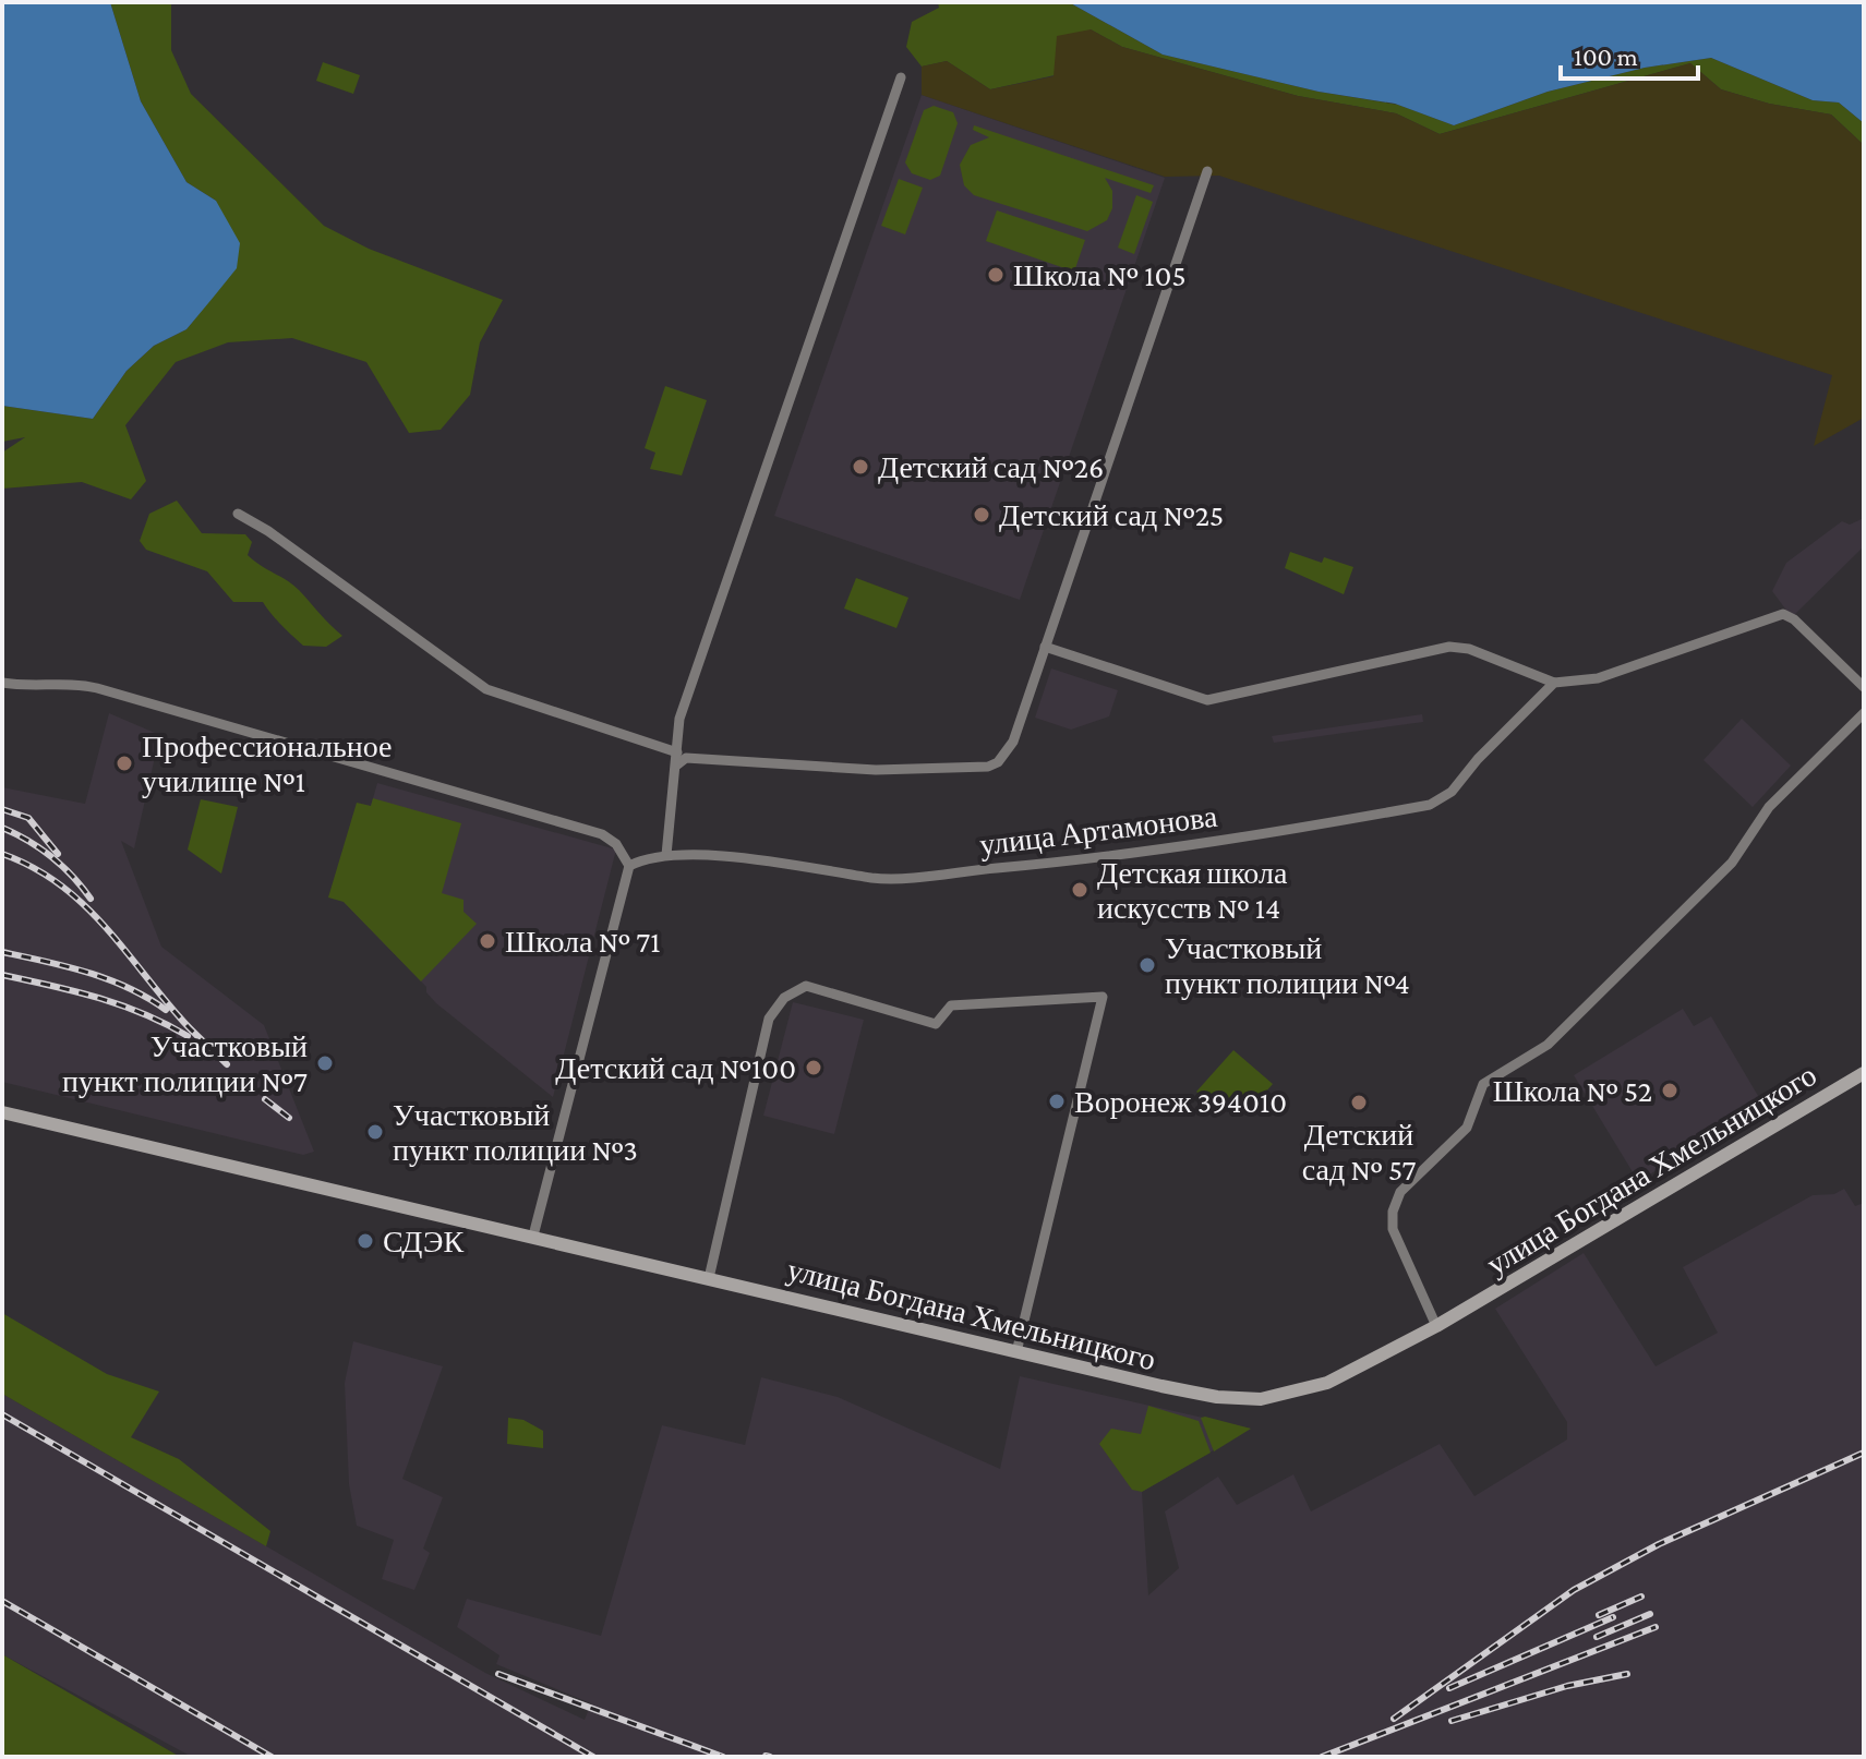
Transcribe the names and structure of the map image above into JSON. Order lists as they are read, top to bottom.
{
  "streets": {
    "main road": ["улица Богдана Хмельницкого"],
    "street": ["улица Артамонова"]
  },
  "places": [
    "Школа № 105",
    "Детский сад №26",
    "Детский сад №25",
    "Профессиональное училище №1",
    "Детская школа искусств № 14",
    "Школа № 71",
    "Участковый пункт полиции №4",
    "Участковый пункт полиции №7",
    "Детский сад №100",
    "Школа № 52",
    "Воронеж 394010",
    "Детский сад № 57",
    "Участковый пункт полиции №3",
    "СДЭК"
  ],
  "scale_bar": "100 m"
}
